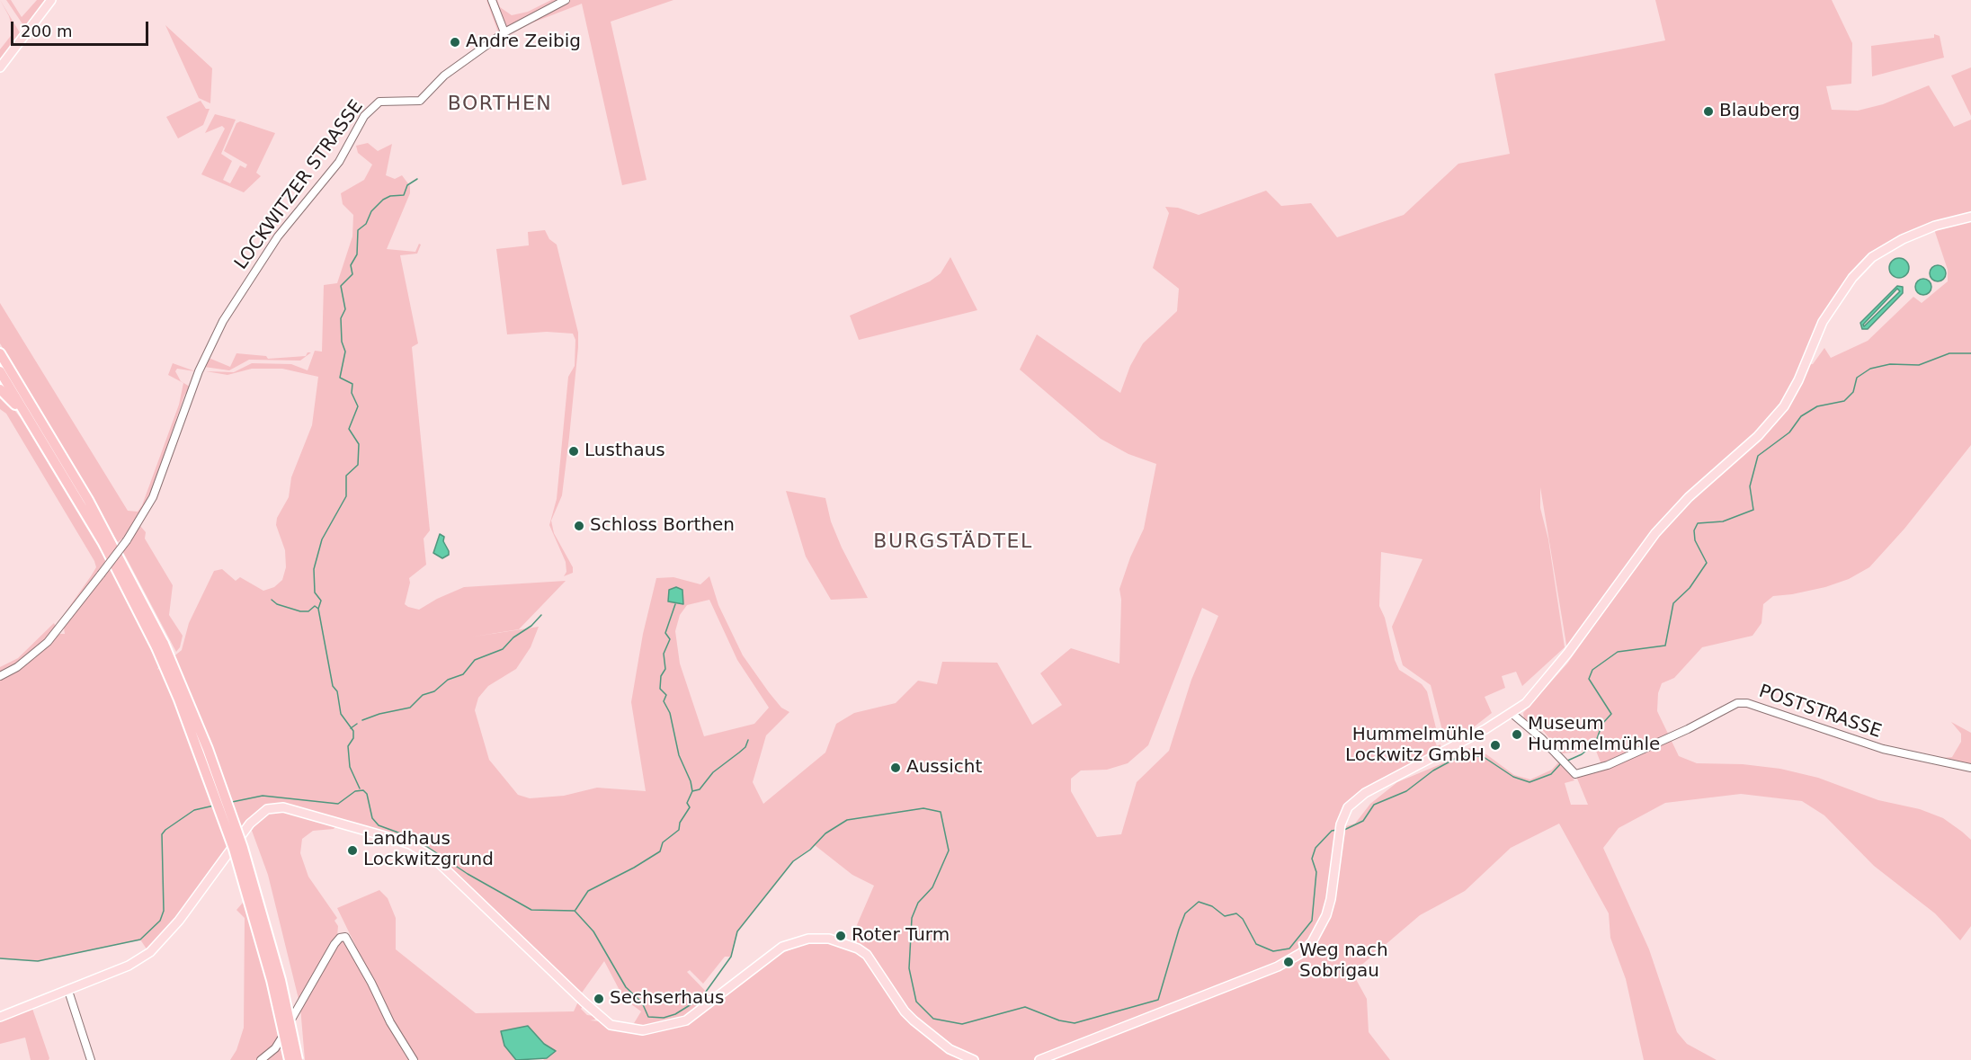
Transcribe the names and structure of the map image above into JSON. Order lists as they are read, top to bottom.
{
  "streets": {
    "street": ["LOCKWITZER STRASSE", "POSTSTRASSE"]
  },
  "districts": ["BORTHEN", "BURGSTÄDTEL"],
  "places": [
    "Andre Zeibig",
    "Blauberg",
    "Lusthaus",
    "Schloss Borthen",
    "Museum Hummelmühle",
    "Hummelmühle Lockwitz GmbH",
    "Aussicht",
    "Landhaus Lockwitzgrund",
    "Roter Turm",
    "Weg nach Sobrigau",
    "Sechserhaus"
  ],
  "scale_bar": "200 m"
}
